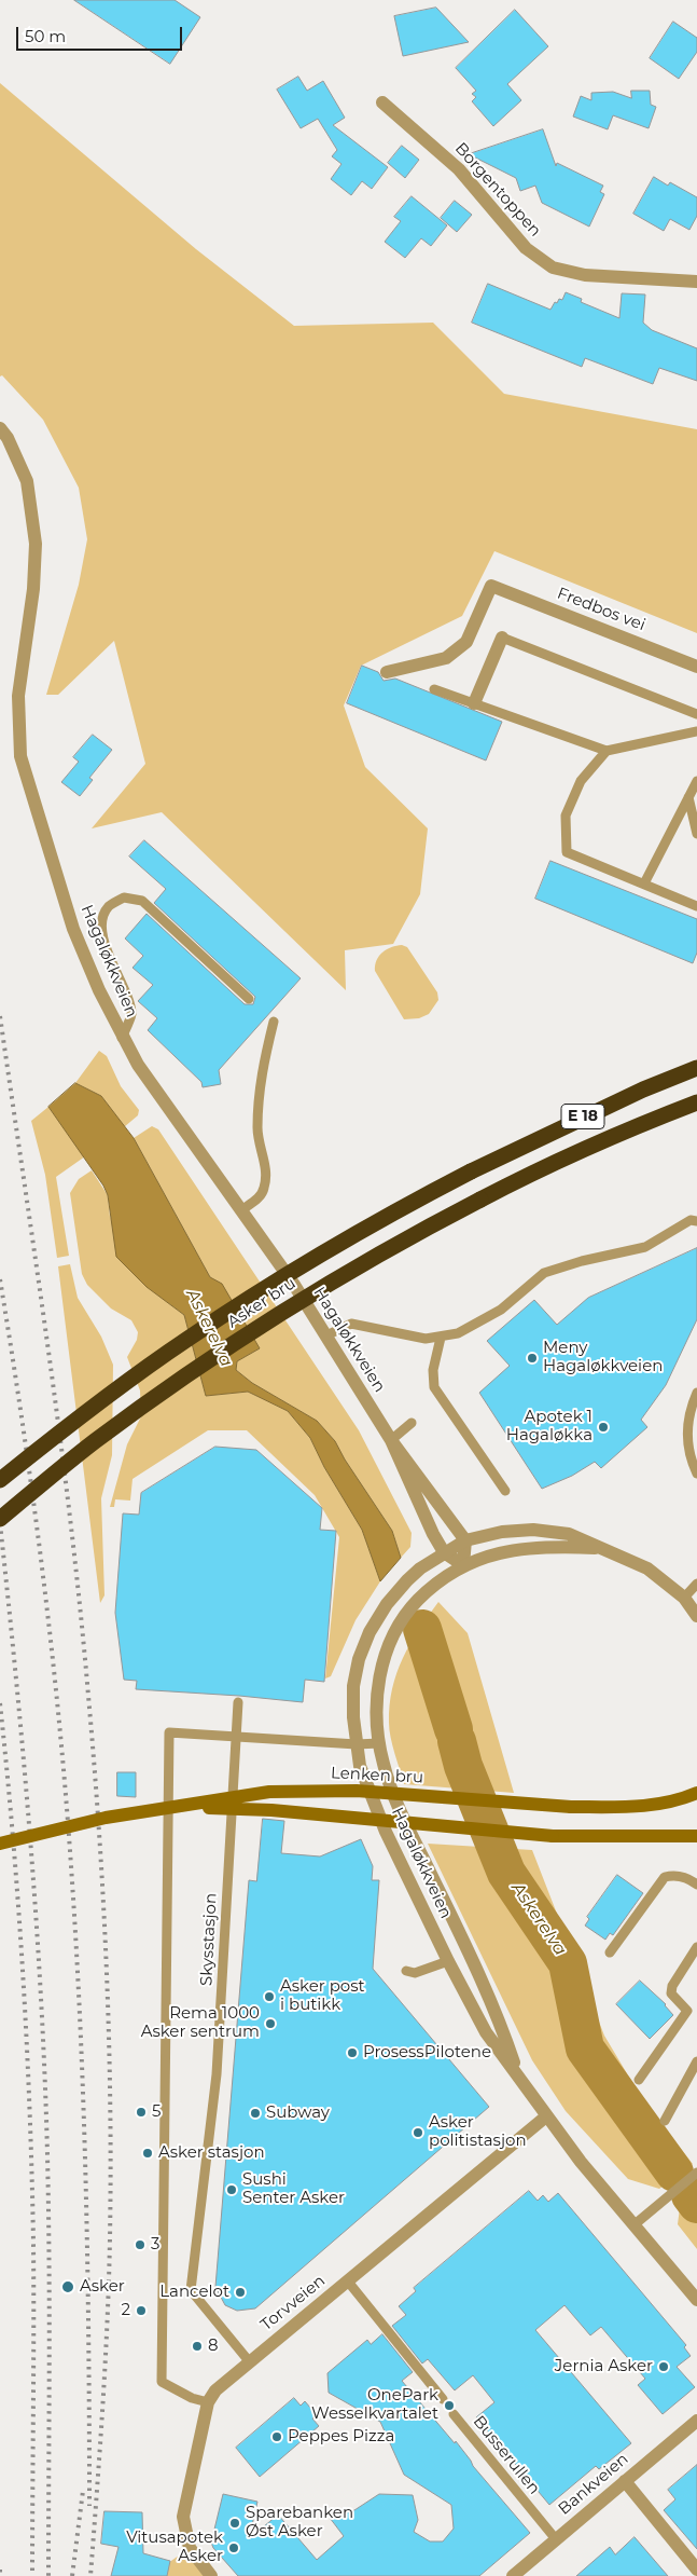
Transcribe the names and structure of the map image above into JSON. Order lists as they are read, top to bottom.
{
  "streets": {
    "highway": ["E 18", "Asker bru"],
    "main road": ["Lenken bru"],
    "street": [
      "Borgentoppen",
      "Fredbos vei",
      "Hagaløkkveien",
      "Torvveien",
      "Bankveien"
    ],
    "lane": ["Skysstasjon", "Busserullen"]
  },
  "crossings": [
    ["Hagaløkkveien", "Torvveien"],
    ["Skysstasjon", "Torvveien"],
    ["Busserullen", "Bankveien"]
  ],
  "water": ["Askerelva"],
  "places": [
    "Meny Hagaløkkveien",
    "Apotek 1 Hagaløkka",
    "Asker post i butikk",
    "Rema 1000 Asker sentrum",
    "ProsessPilotene",
    "5",
    "Subway",
    "Asker politistasjon",
    "Asker stasjon",
    "Sushi Senter Asker",
    "3",
    "Asker",
    "Lancelot",
    "2",
    "8",
    "Jernia Asker",
    "OnePark Wesselkvartalet",
    "Peppes Pizza",
    "Sparebanken Øst Asker",
    "Vitusapotek Asker"
  ],
  "scale_bar": "50 m"
}
